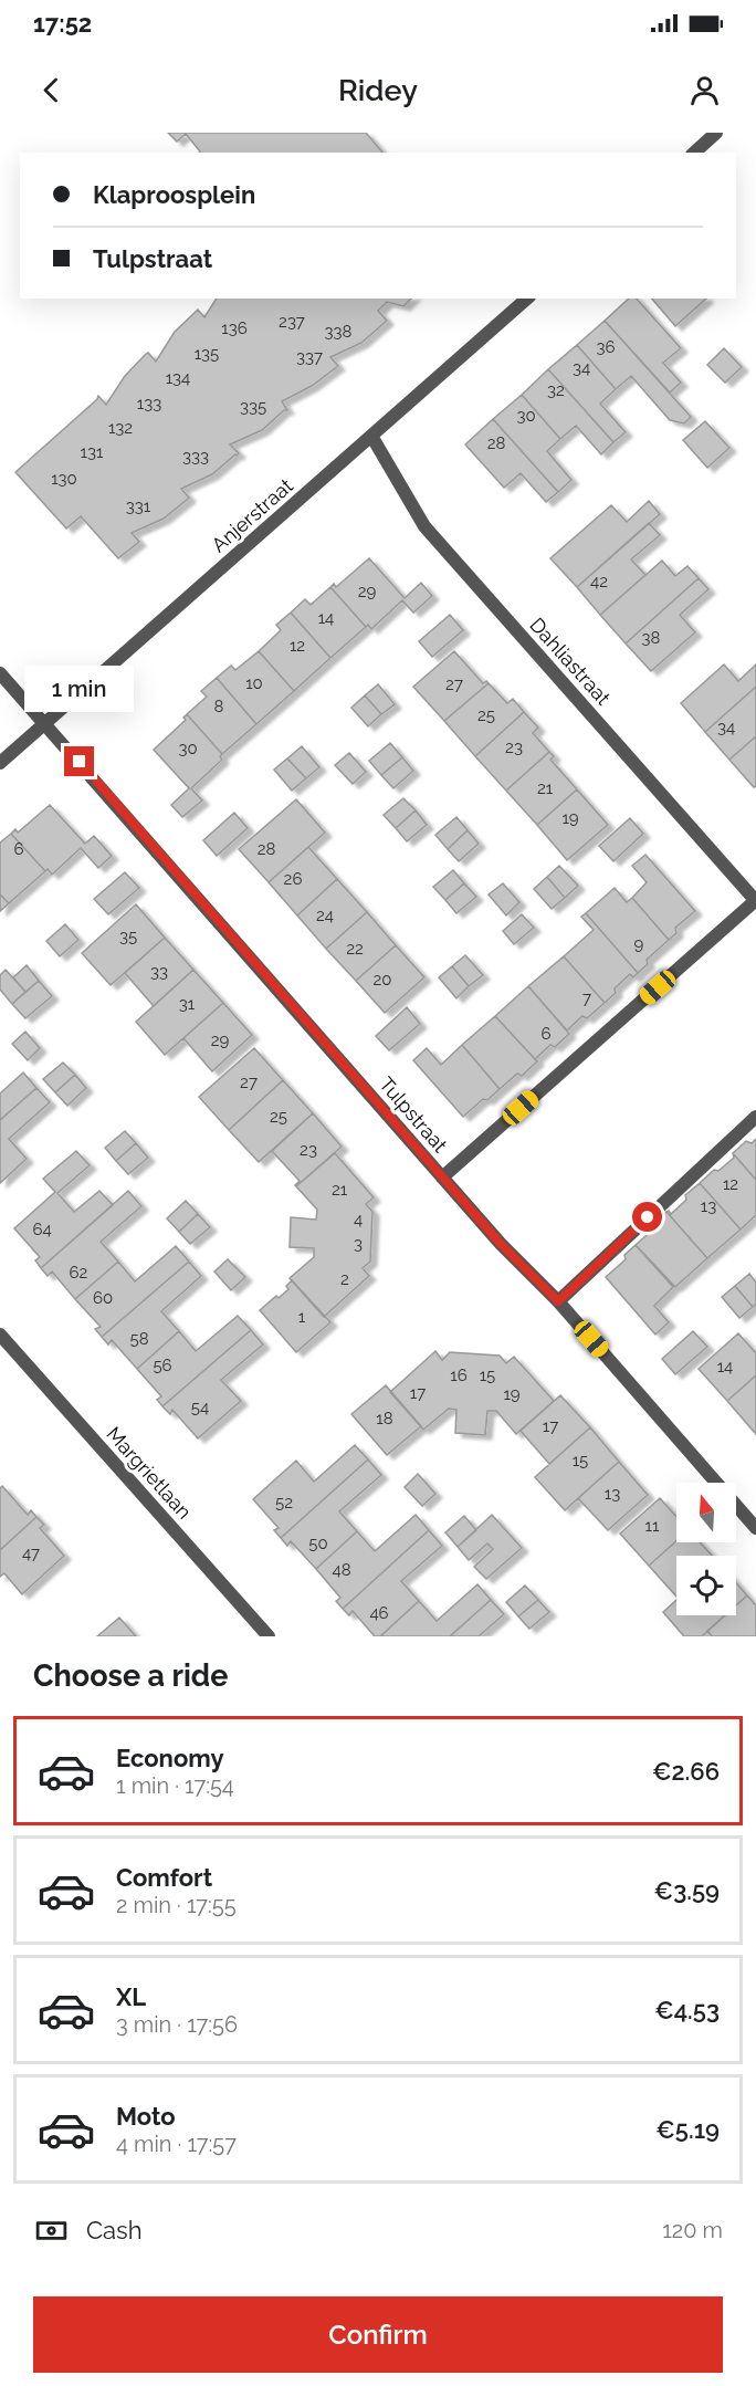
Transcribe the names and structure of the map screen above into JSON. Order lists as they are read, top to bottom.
{
  "streets": {
    "street": [
      "Anjerstraat",
      "Dahliastraat",
      "Tulpstraat",
      "Margrietlaan"
    ]
  },
  "crossings": [
    ["Anjerstraat", "Dahliastraat"],
    ["Anjerstraat", "Tulpstraat"]
  ],
  "house_numbers": [
    "237",
    "136",
    "338",
    "36",
    "135",
    "337",
    "34",
    "134",
    "32",
    "133",
    "335",
    "30",
    "132",
    "28",
    "131",
    "333",
    "130",
    "331",
    "42",
    "29",
    "14",
    "38",
    "12",
    "10",
    "27",
    "8",
    "25",
    "34",
    "23",
    "30",
    "21",
    "19",
    "6",
    "28",
    "26",
    "24",
    "35",
    "9",
    "22",
    "33",
    "20",
    "7",
    "31",
    "6",
    "29",
    "27",
    "25",
    "23",
    "12",
    "21",
    "13",
    "4",
    "64",
    "3",
    "62",
    "2",
    "60",
    "1",
    "58",
    "56",
    "14",
    "16",
    "15",
    "17",
    "19",
    "54",
    "18",
    "17",
    "15",
    "13",
    "52",
    "11",
    "50",
    "47",
    "48",
    "46"
  ],
  "north": "top",
  "page": {
    "status": "17:52",
    "header": "Ridey",
    "banner": ["Klaproosplein", "Tulpstraat"],
    "bubble": "1 min",
    "heading": "Choose a ride",
    "list": [
      {
        "name": "Economy",
        "note": "1 min · 17:54",
        "value": "€2.66"
      },
      {
        "name": "Comfort",
        "note": "2 min · 17:55",
        "value": "€3.59"
      },
      {
        "name": "XL",
        "note": "3 min · 17:56",
        "value": "€4.53"
      },
      {
        "name": "Moto",
        "note": "4 min · 17:57",
        "value": "€5.19"
      }
    ],
    "pay": ["Cash", "120 m"],
    "buttons": "Confirm"
  }
}
